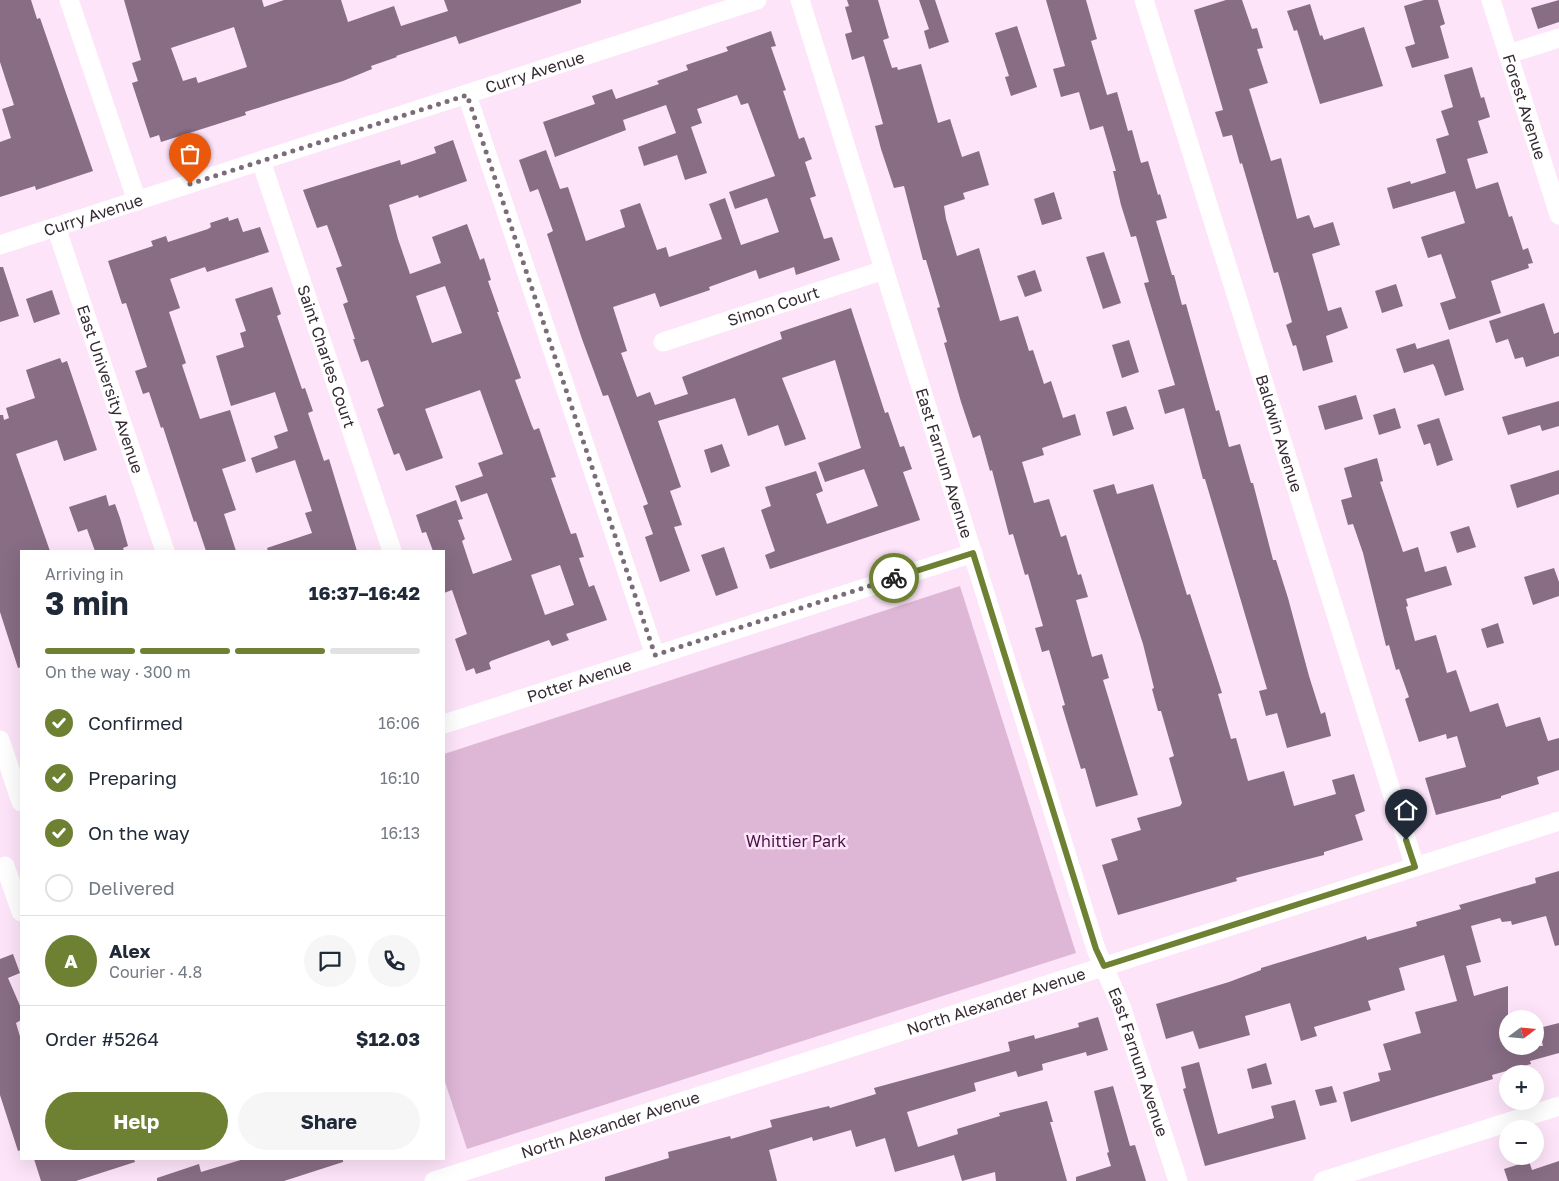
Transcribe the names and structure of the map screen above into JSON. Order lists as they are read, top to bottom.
{
  "streets": {
    "street": [
      "Curry Avenue",
      "Forest Avenue",
      "Simon Court",
      "Saint Charles Court",
      "East University Avenue",
      "Baldwin Avenue",
      "East Farnum Avenue",
      "Potter Avenue",
      "North Alexander Avenue"
    ]
  },
  "crossings": [
    ["Curry Avenue", "Saint Charles Court"],
    ["Curry Avenue", "East University Avenue"],
    ["Simon Court", "East Farnum Avenue"],
    ["Baldwin Avenue", "North Alexander Avenue"],
    ["East Farnum Avenue", "Potter Avenue"],
    ["East Farnum Avenue", "North Alexander Avenue"]
  ],
  "parks": ["Whittier Park"],
  "north": "right",
  "page": {
    "heading": ["3 min", "Arriving in", "16:37–16:42"],
    "panel": [
      "Alex",
      "Courier · 4.8",
      "Order #5264",
      "$12.03"
    ],
    "bar": "On the way · 300 m",
    "list": [
      ["Confirmed", "16:06"],
      ["Preparing", "16:10"],
      ["On the way", "16:13"],
      "Delivered"
    ],
    "round": "A",
    "map_buttons": ["+", "−"],
    "buttons": ["Help", "Share"]
  }
}
